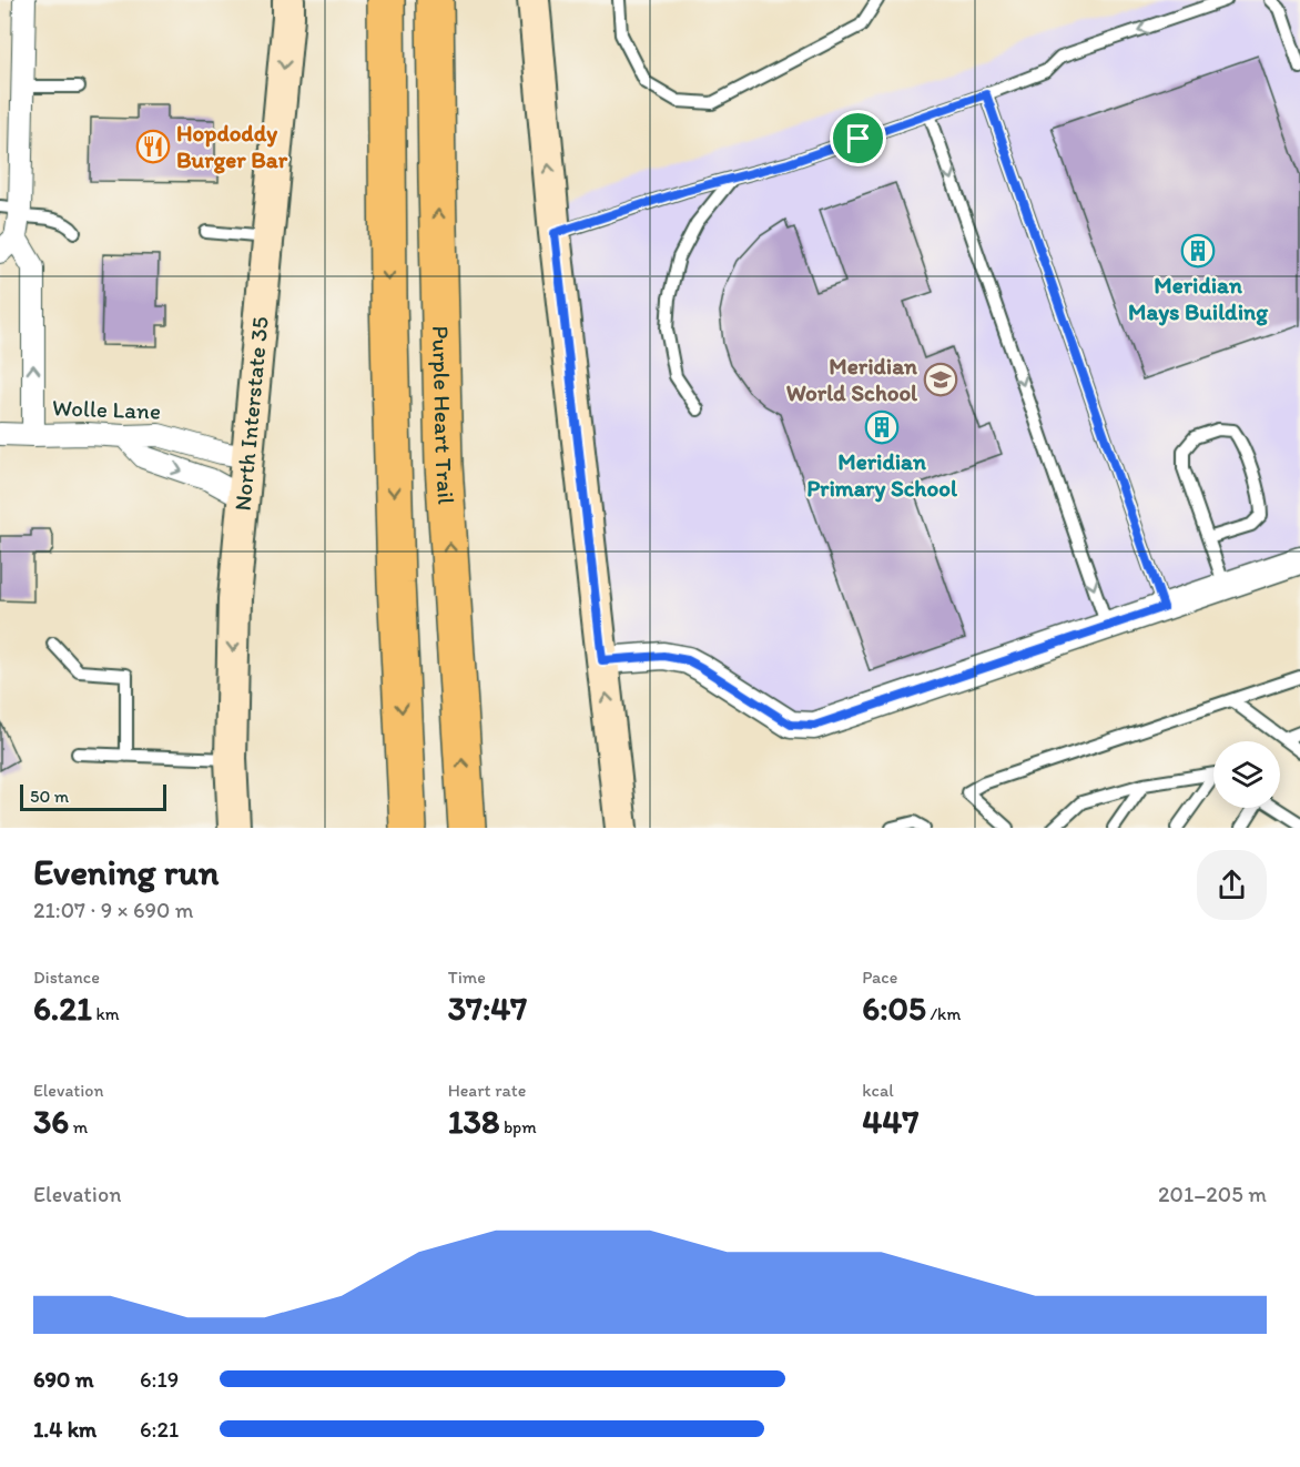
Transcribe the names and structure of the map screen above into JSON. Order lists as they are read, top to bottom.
{
  "streets": {
    "highway": ["Purple Heart Trail"],
    "main road": ["North Interstate 35"],
    "street": ["Wolle Lane"]
  },
  "crossings": [
    ["Wolle Lane", "North Interstate 35"]
  ],
  "places": {
    "restaurant": ["Hopdoddy Burger Bar"],
    "building": ["Meridian Mays Building", "Meridian Primary School"],
    "school or university": ["Meridian World School"]
  },
  "scale_bar": "50 m",
  "page": {
    "scale": "50 m",
    "heading": ["Evening run", "21:07 · 9 × 690 m"],
    "stats": [
      ["Distance", "6.21 km"],
      ["Time", "37:47"],
      ["Pace", "6:05 /km"],
      ["Elevation", "36 m"],
      ["Heart rate", "138 bpm"],
      ["kcal", "447"]
    ],
    "chart": ["Elevation", "201–205 m"],
    "list": [
      {
        "name": "690 m",
        "note": "6:19"
      },
      {
        "name": "1.4 km",
        "note": "6:21"
      }
    ]
  }
}
